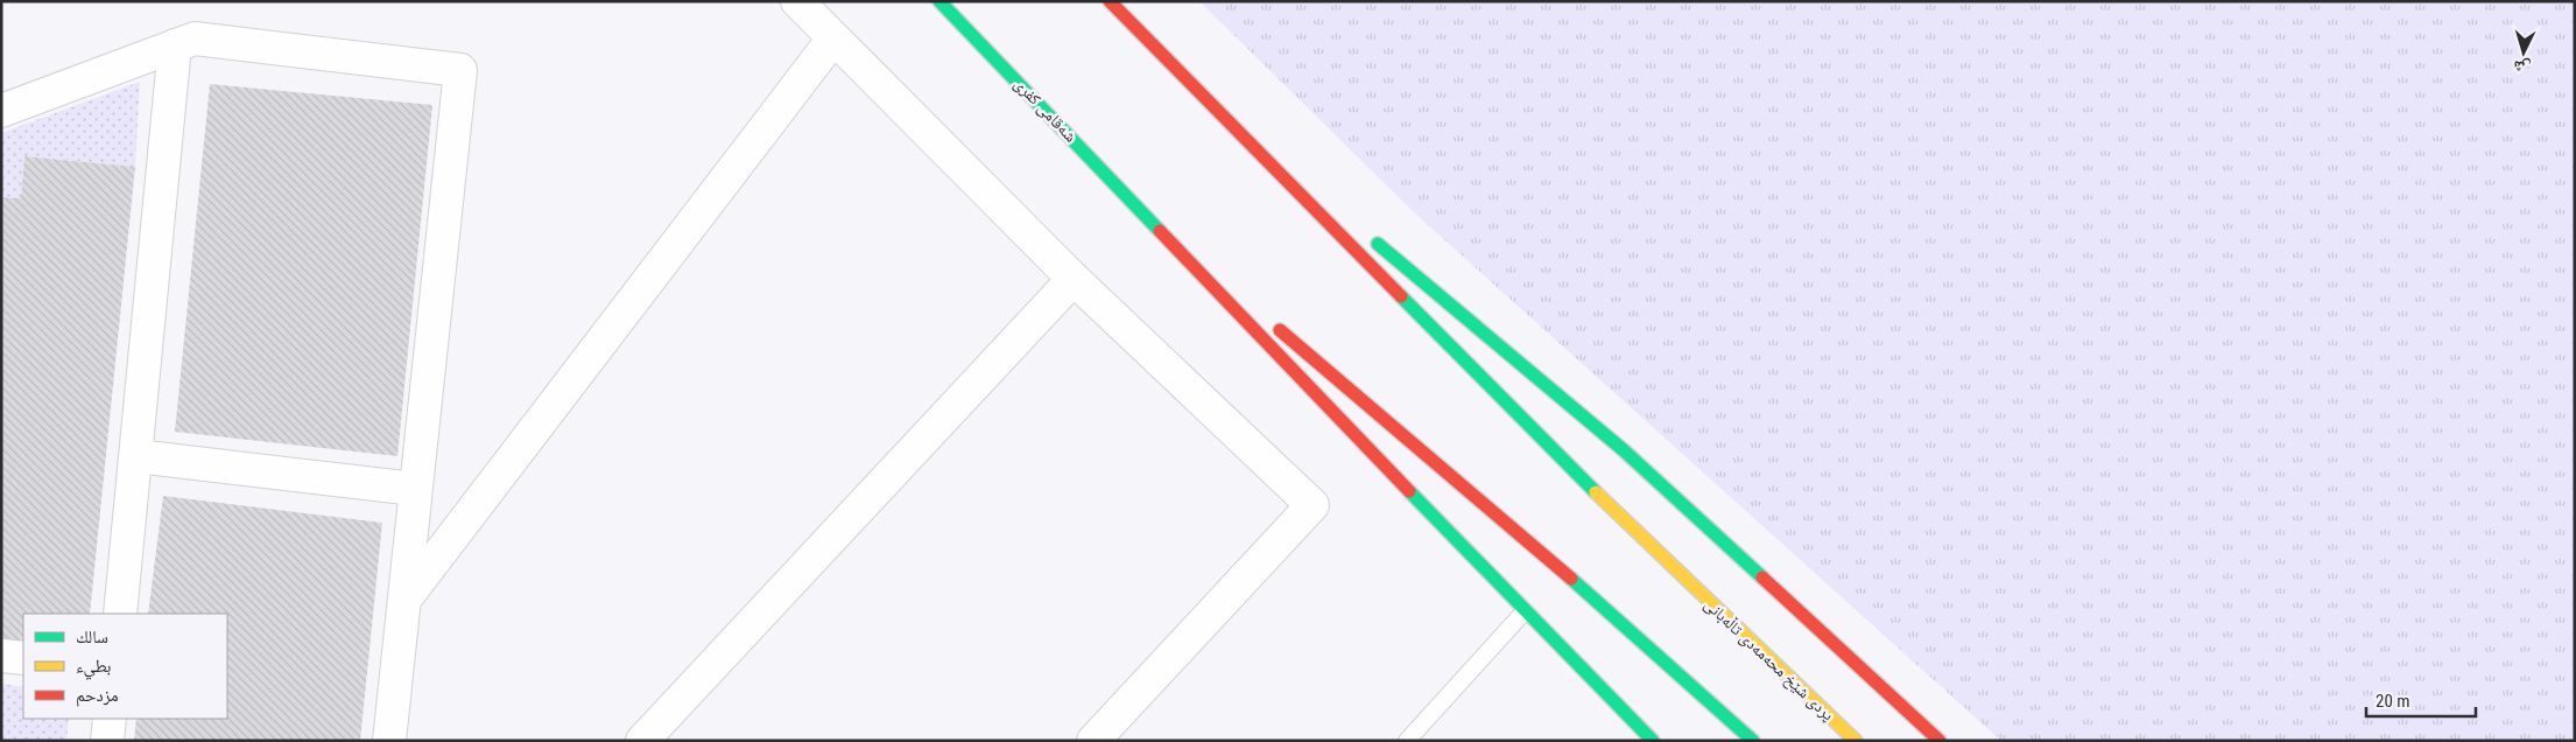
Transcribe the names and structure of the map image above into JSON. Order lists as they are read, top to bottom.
{
  "streets": {
    "highway": ["شەقامی کفری", "پردی شێخ محەمەدی تاڵەبانی"]
  },
  "legend": ["سالك", "بطيء", "مزدحم"],
  "scale_bar": "20 m",
  "north": "bottom"
}
